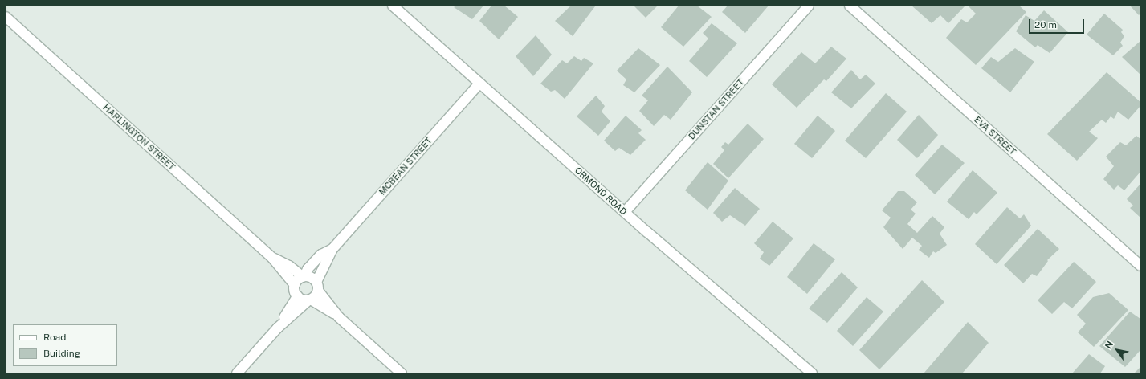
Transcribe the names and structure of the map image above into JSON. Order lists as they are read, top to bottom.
{
  "streets": {
    "street": [
      "DUNSTAN STREET",
      "EVA STREET",
      "HARLINGTON STREET",
      "MCBEAN STREET",
      "ORMOND ROAD"
    ]
  },
  "crossings": [
    ["DUNSTAN STREET", "ORMOND ROAD"],
    ["HARLINGTON STREET", "MCBEAN STREET"],
    ["MCBEAN STREET", "ORMOND ROAD"]
  ],
  "legend": ["Road", "Building"],
  "scale_bar": "20 m",
  "north": "top left"
}
